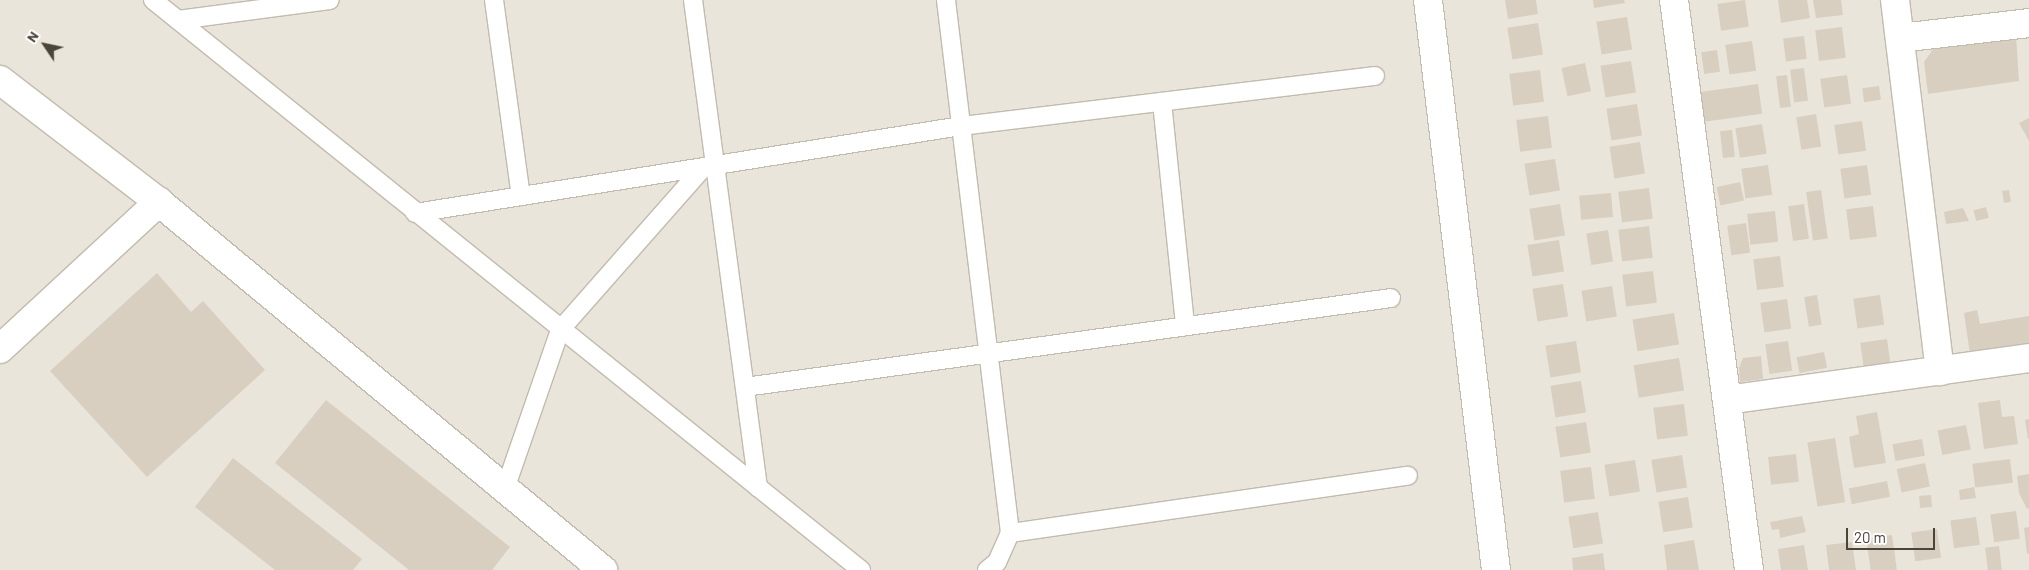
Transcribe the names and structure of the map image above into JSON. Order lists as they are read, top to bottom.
{
  "scale_bar": "20 m",
  "north": "top left"
}
